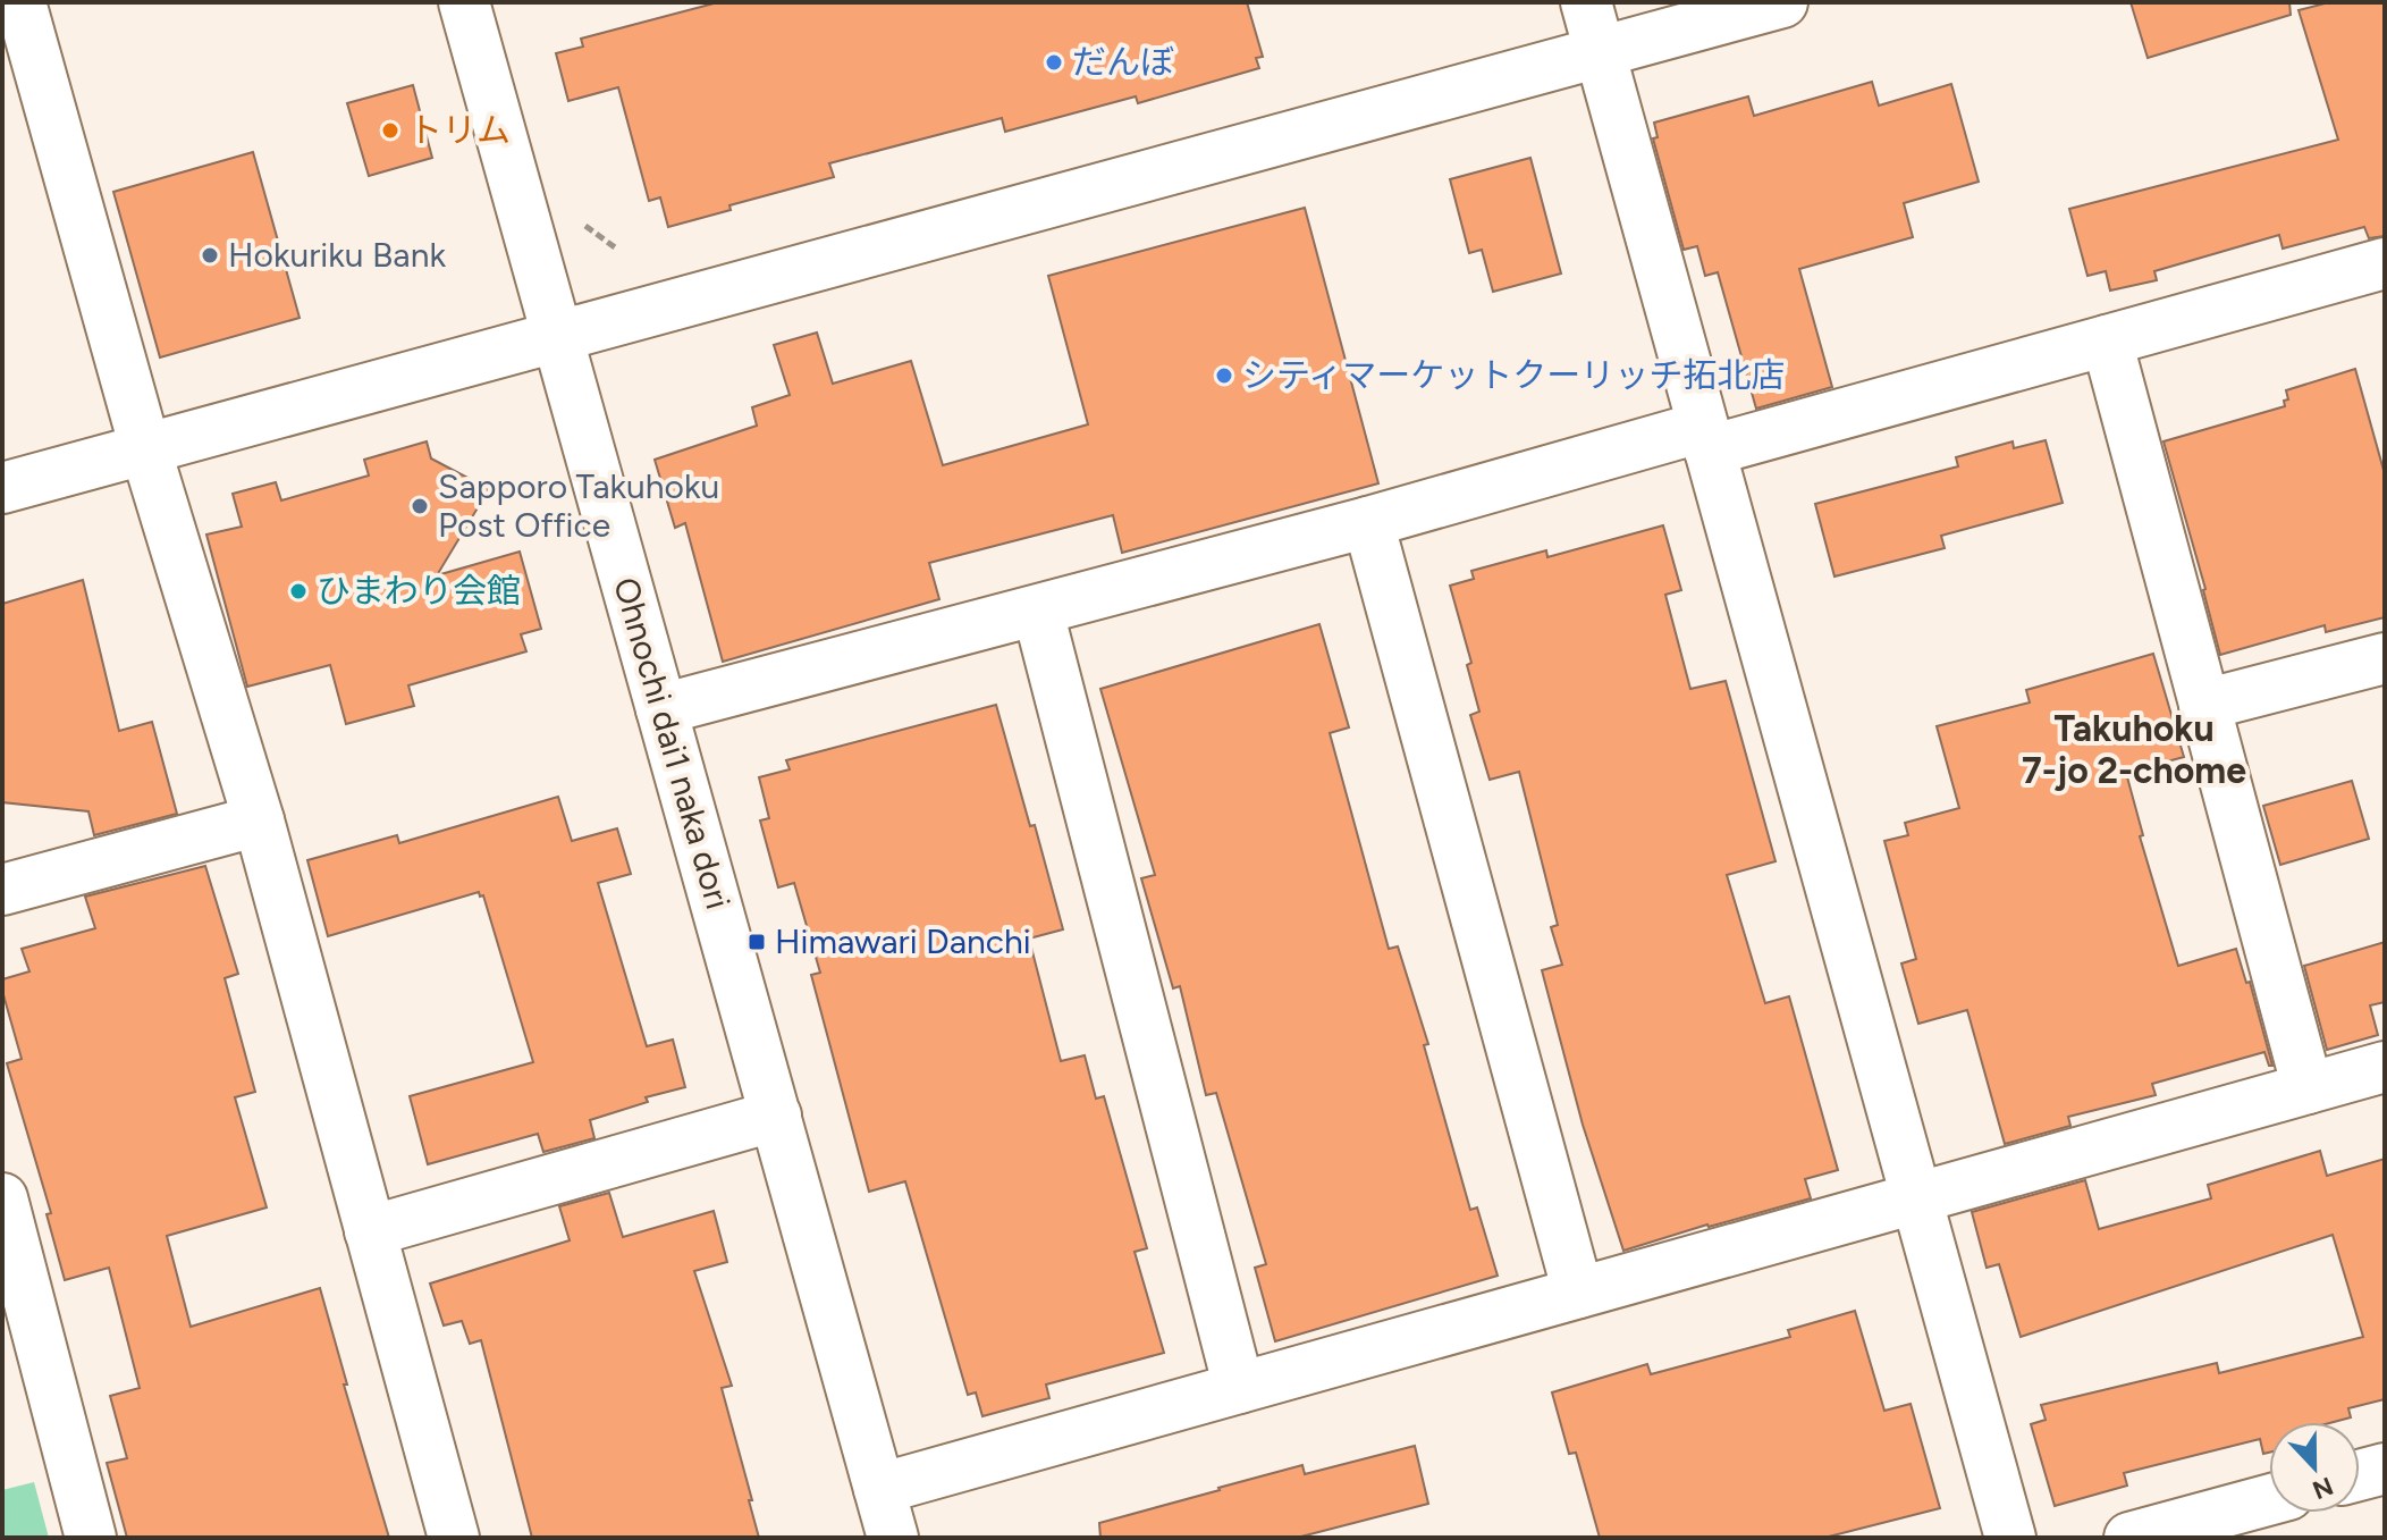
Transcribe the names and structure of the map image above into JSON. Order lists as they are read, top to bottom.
{
  "streets": {
    "street": ["Ohnochi dai1 naka dori"]
  },
  "districts": ["Takuhoku 7-jo 2-chome"],
  "places": {
    "other": [
      "だんぼ",
      "トリム",
      "Hokuriku Bank",
      "シティマーケットクーリッチ拓北店",
      "Sapporo Takuhoku Post Office",
      "ひまわり会館"
    ],
    "transit": ["Himawari Danchi"]
  },
  "north": "bottom"
}
